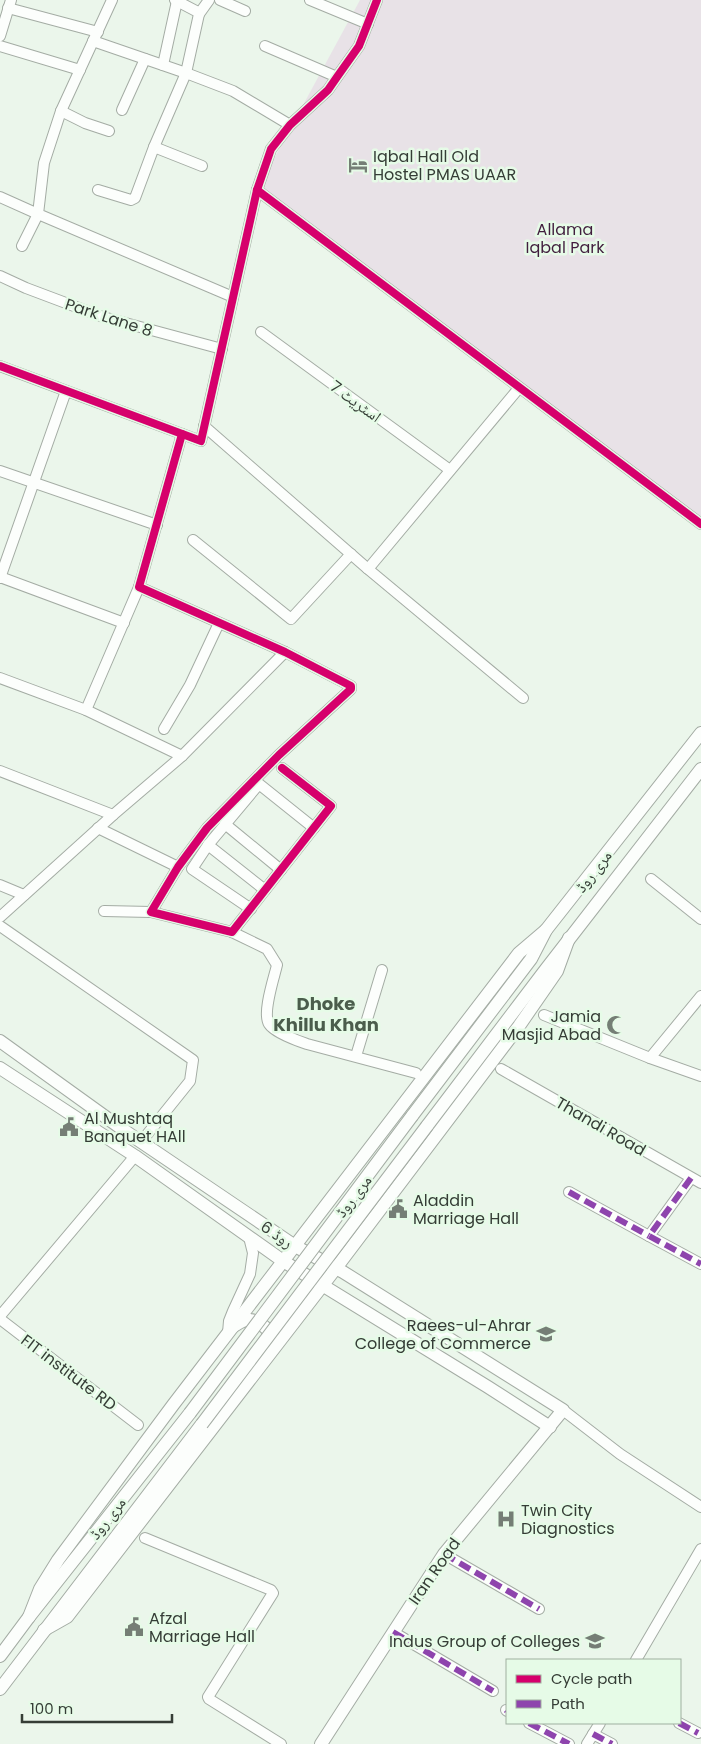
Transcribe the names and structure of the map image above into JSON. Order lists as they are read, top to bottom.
{
  "streets": {
    "main road": ["مری روڈ", "روڈ 6", "Iran Road"],
    "street": [
      "Park Lane 8",
      "اسٹریٹ 7",
      "Thandi Road",
      "FIT institute RD"
    ]
  },
  "crossings": [
    ["روڈ 6", "Iran Road"]
  ],
  "districts": ["Dhoke Khillu Khan"],
  "parks": ["Allama Iqbal Park"],
  "places": {
    "hotel": ["Iqbal Hall Old Hostel PMAS UAAR"],
    "mosque": ["Jamia Masjid Abad"],
    "public building": ["Al Mushtaq Banquet HAll", "Aladdin Marriage Hall", "Afzal Marriage Hall"],
    "school or university": ["Raees-ul-Ahrar College of Commerce", "Indus Group of Colleges"],
    "hospital": ["Twin City Diagnostics"]
  },
  "legend": ["Cycle path", "Path"],
  "scale_bar": "100 m"
}
